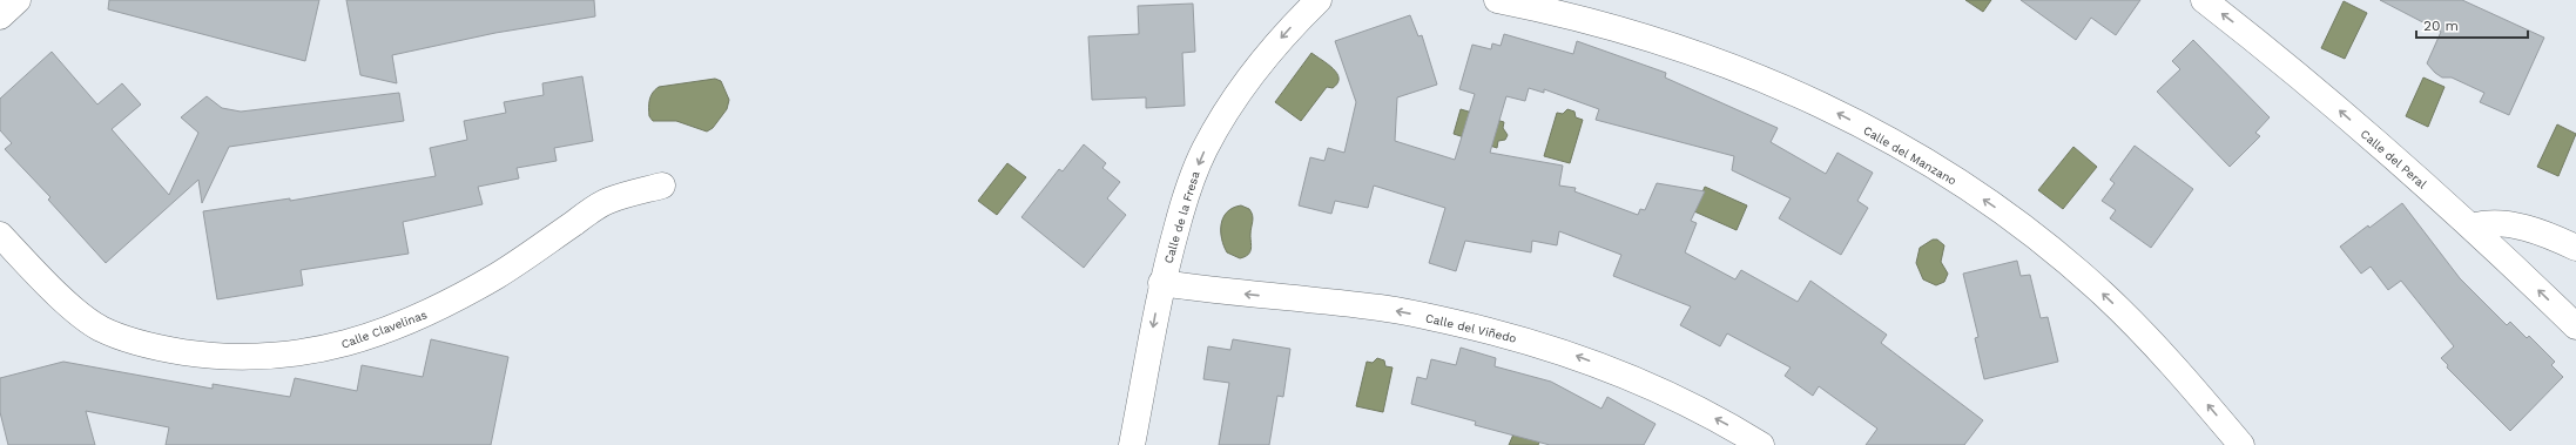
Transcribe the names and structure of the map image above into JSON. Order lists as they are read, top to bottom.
{
  "streets": {
    "street": [
      "Calle del Manzano",
      "Calle del Peral",
      "Calle de la Fresa",
      "Calle del Viñedo",
      "Calle Clavelinas"
    ]
  },
  "crossings": [
    ["Calle de la Fresa", "Calle del Viñedo"]
  ],
  "one_way": [
    "Calle del Manzano",
    "Calle del Peral",
    "Calle de la Fresa",
    "Calle del Viñedo"
  ],
  "scale_bar": "20 m"
}
